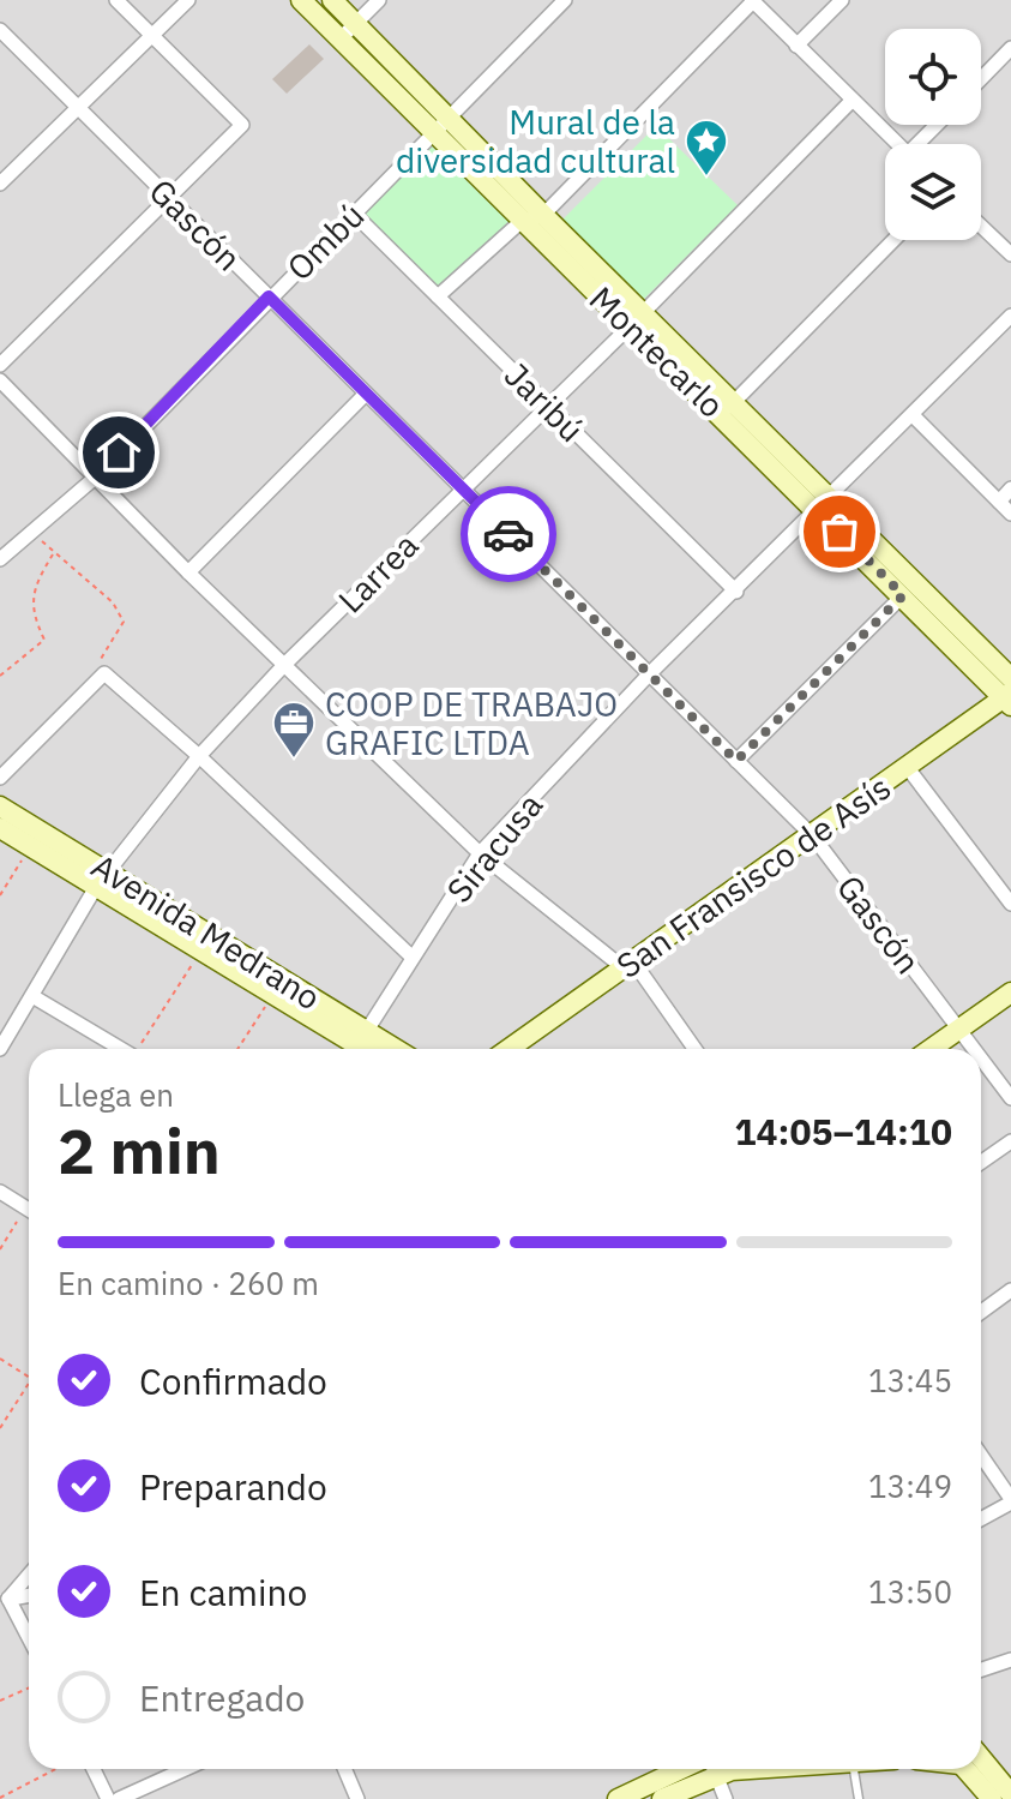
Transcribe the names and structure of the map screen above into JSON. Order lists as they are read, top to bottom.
{
  "streets": {
    "main road": ["Montecarlo", "San Fransisco de Asís", "Avenida Medrano"],
    "street": [
      "Gascón",
      "Ombú",
      "Jaribú",
      "Larrea",
      "Siracusa"
    ]
  },
  "crossings": [
    ["Gascón", "Ombú"],
    ["Gascón", "Larrea"],
    ["Gascón", "Siracusa"],
    ["Gascón", "San Fransisco de Asís"],
    ["Ombú", "Montecarlo"],
    ["Ombú", "Jaribú"],
    ["Montecarlo", "Larrea"],
    ["Montecarlo", "Siracusa"],
    ["Montecarlo", "San Fransisco de Asís"],
    ["Jaribú", "Larrea"],
    ["Jaribú", "Siracusa"],
    ["Larrea", "Avenida Medrano"],
    ["Siracusa", "Avenida Medrano"]
  ],
  "places": {
    "place": ["Mural de la diversidad cultural"],
    "office": ["COOP DE TRABAJO GRAFIC LTDA"]
  },
  "page": {
    "heading": ["2 min", "Llega en", "14:05–14:10"],
    "bar": "En camino · 260 m",
    "list": [
      ["Confirmado", "13:45"],
      ["Preparando", "13:49"],
      ["En camino", "13:50"],
      "Entregado"
    ]
  }
}
